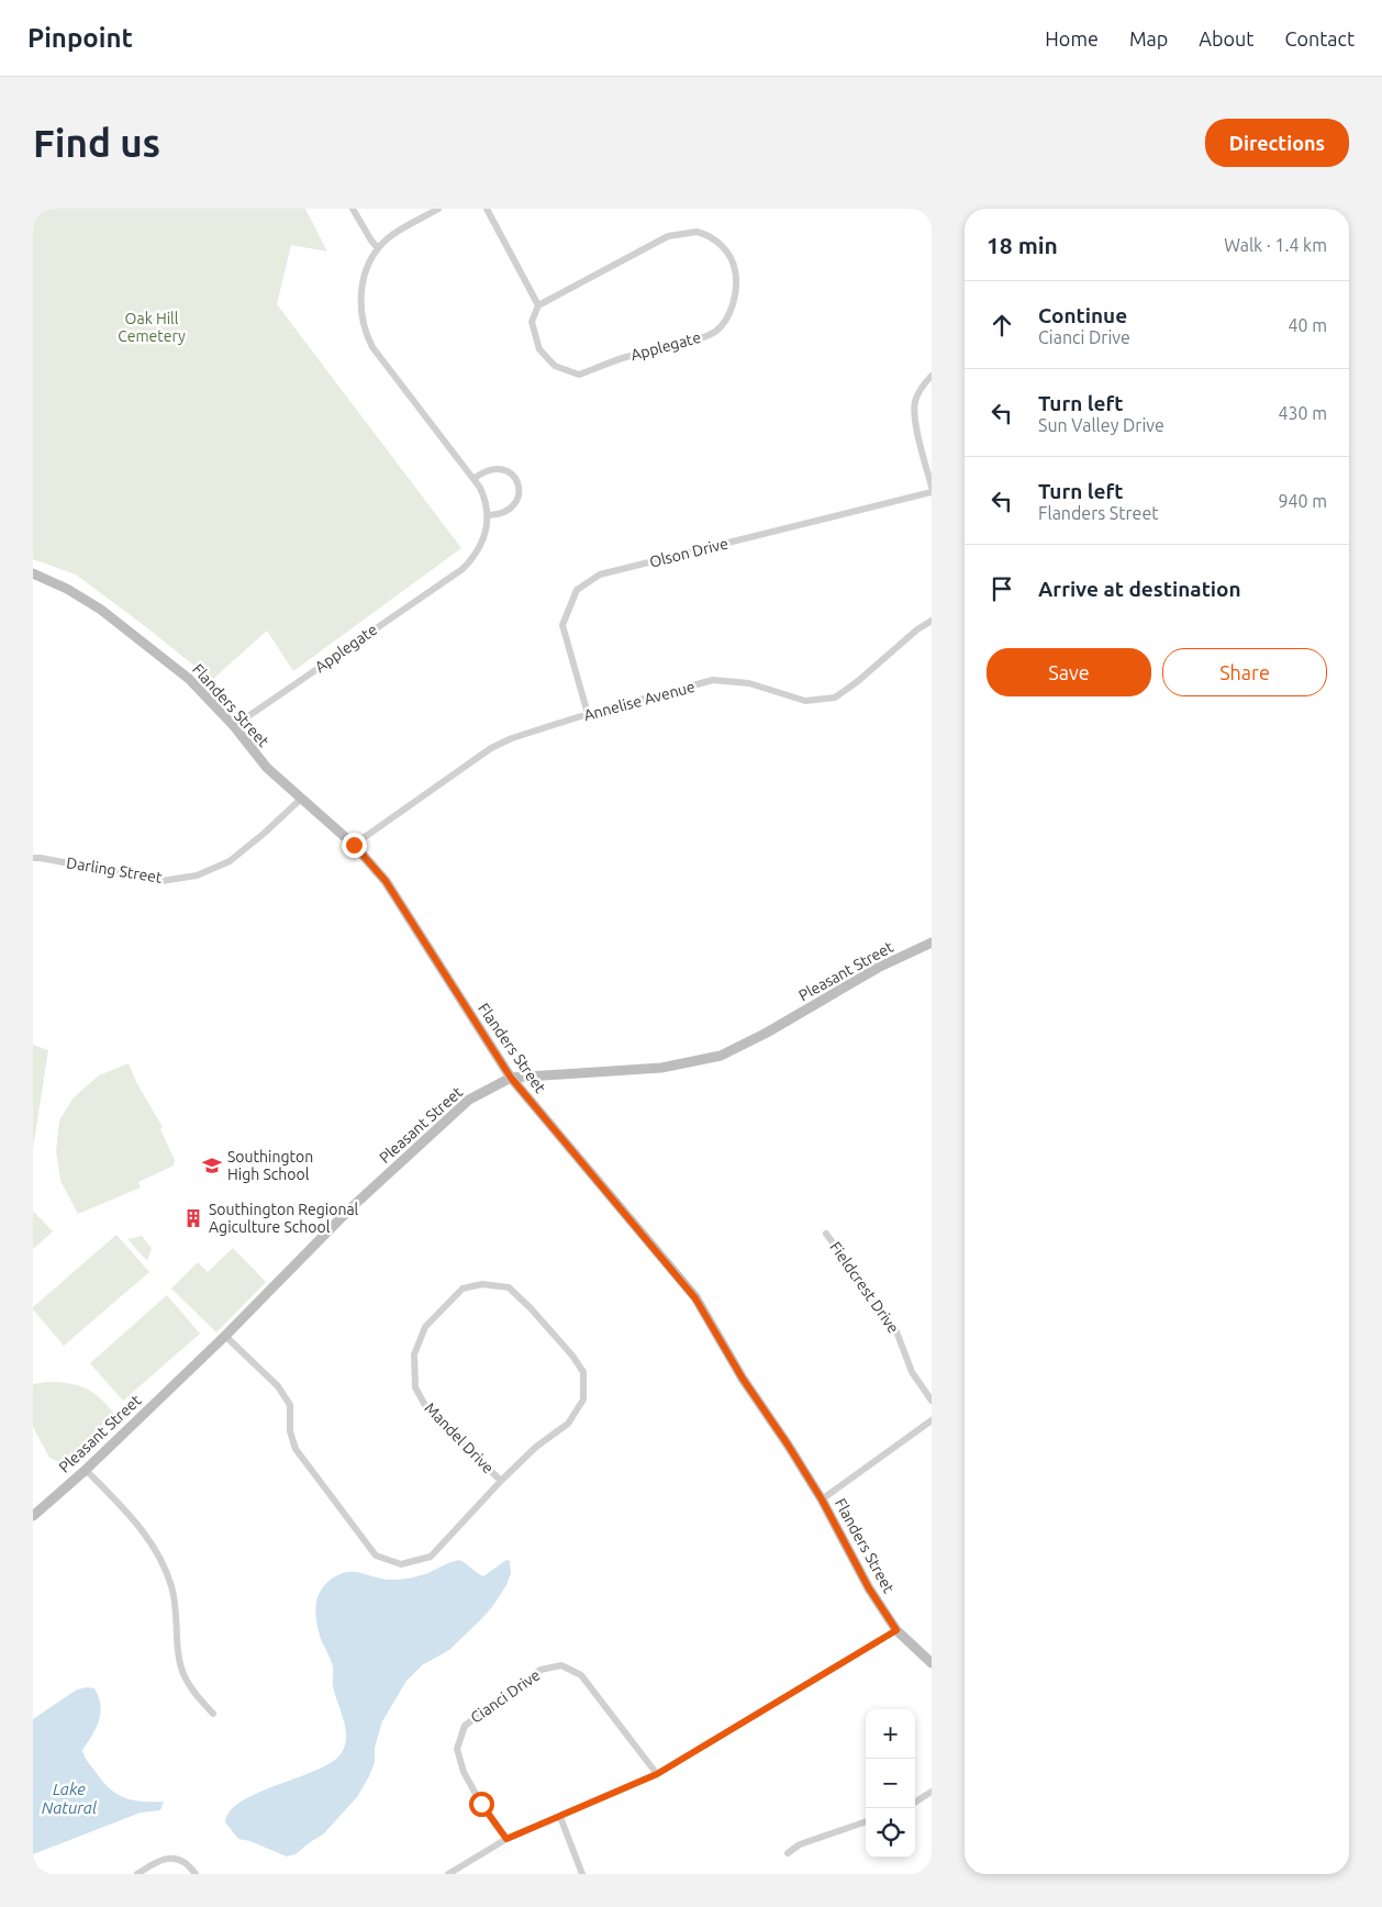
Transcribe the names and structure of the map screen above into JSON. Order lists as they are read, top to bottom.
{
  "streets": {
    "street": [
      "Applegate",
      "Olson Drive",
      "Annelise Avenue",
      "Flanders Street",
      "Darling Street",
      "Pleasant Street",
      "Fieldcrest Drive",
      "Mandel Drive",
      "Cianci Drive"
    ]
  },
  "crossings": [
    ["Applegate", "Flanders Street"],
    ["Olson Drive", "Annelise Avenue"],
    ["Annelise Avenue", "Flanders Street"],
    ["Flanders Street", "Darling Street"],
    ["Flanders Street", "Pleasant Street"],
    ["Pleasant Street", "Mandel Drive"]
  ],
  "water": ["Lake Natural"],
  "parks": ["Oak Hill Cemetery"],
  "places": {
    "school or university": ["Southington High School"],
    "building": ["Southington Regional Agiculture School"]
  },
  "page": {
    "header": "Pinpoint",
    "nav": [
      "Home",
      "Map",
      "About",
      "Contact"
    ],
    "buttons": [
      "Directions",
      ["Save", "Share"]
    ],
    "title": "Find us",
    "heading": ["18 min", "Walk · 1.4 km"],
    "list": [
      ["Continue", "Cianci Drive", "40 m"],
      ["Turn left", "Sun Valley Drive", "430 m"],
      ["Turn left", "Flanders Street", "940 m"],
      "Arrive at destination"
    ],
    "map_buttons": ["+", "−"]
  }
}
